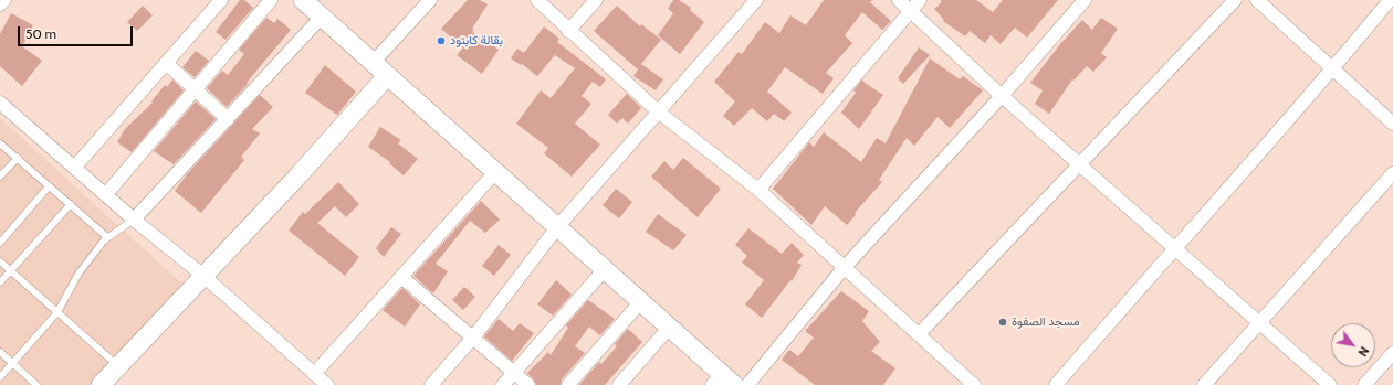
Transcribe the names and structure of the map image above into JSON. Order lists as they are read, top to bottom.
{
  "places": ["بقالة كابتود", "مسجد الصفوة"],
  "scale_bar": "50 m",
  "north": "bottom right"
}
